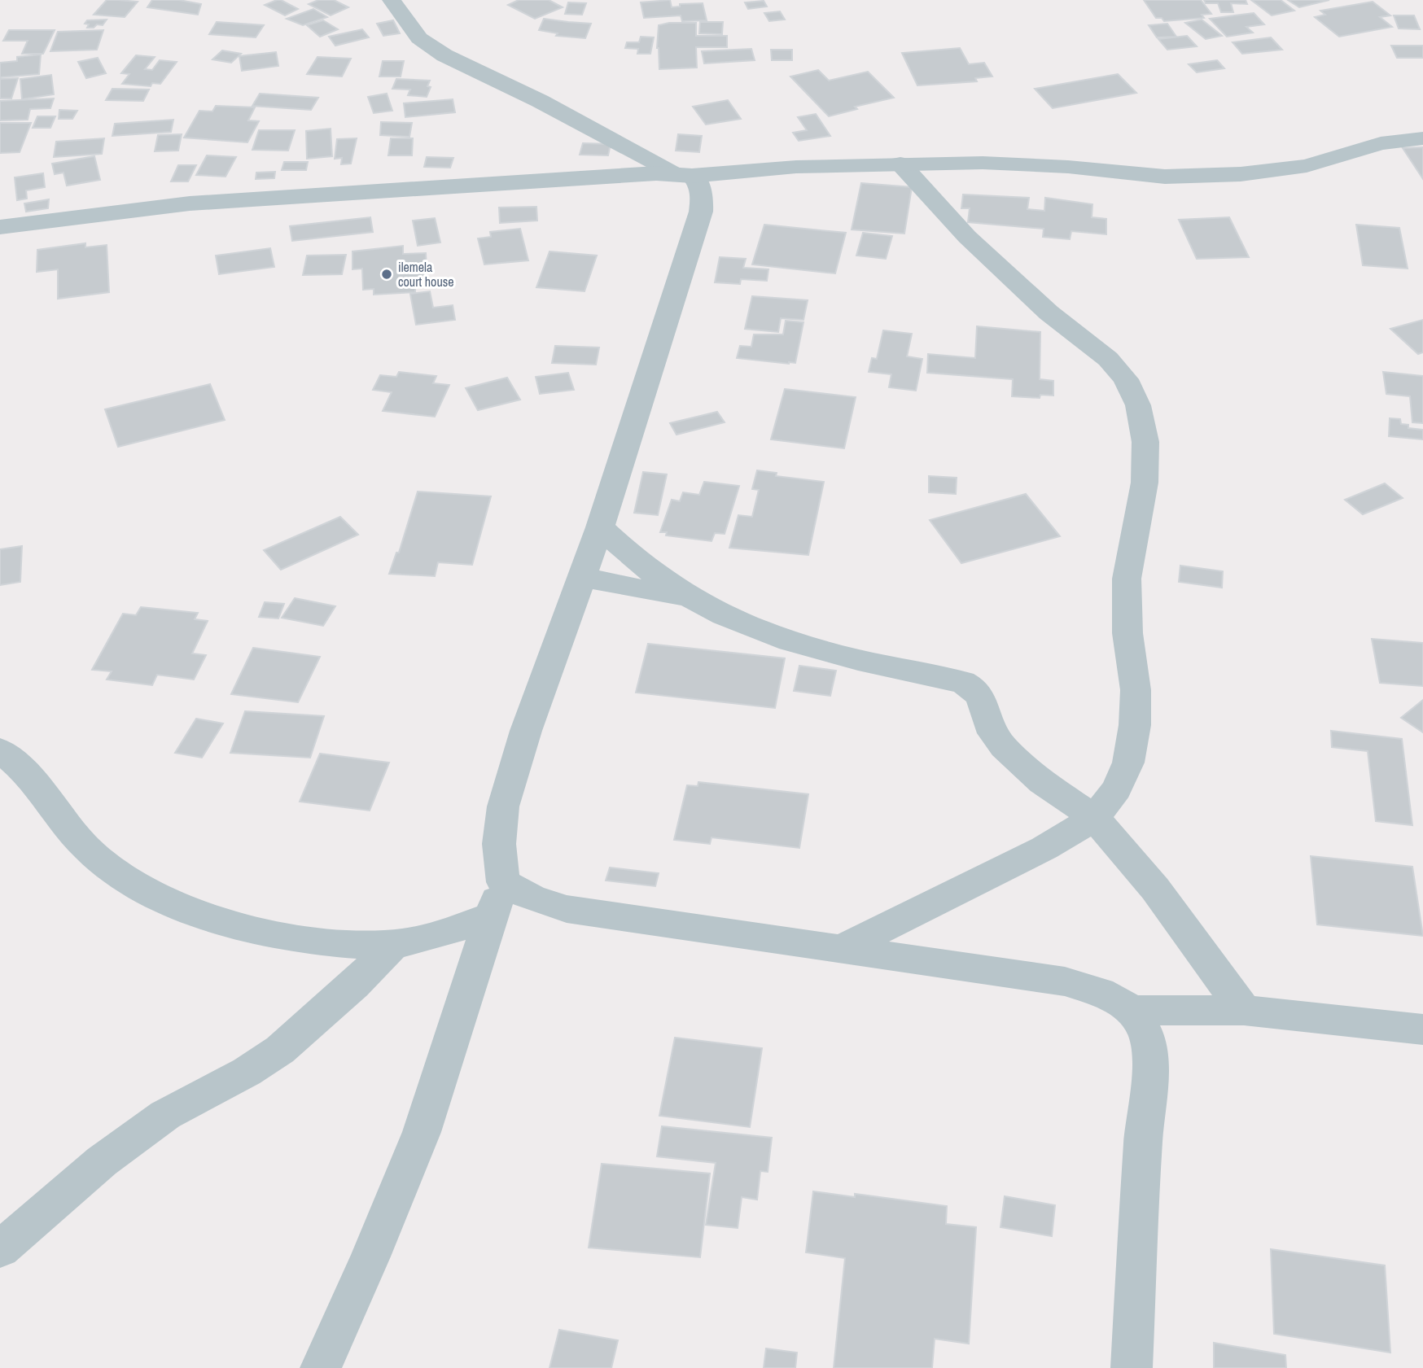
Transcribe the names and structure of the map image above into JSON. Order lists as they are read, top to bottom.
{
  "places": ["ilemela court house"]
}
